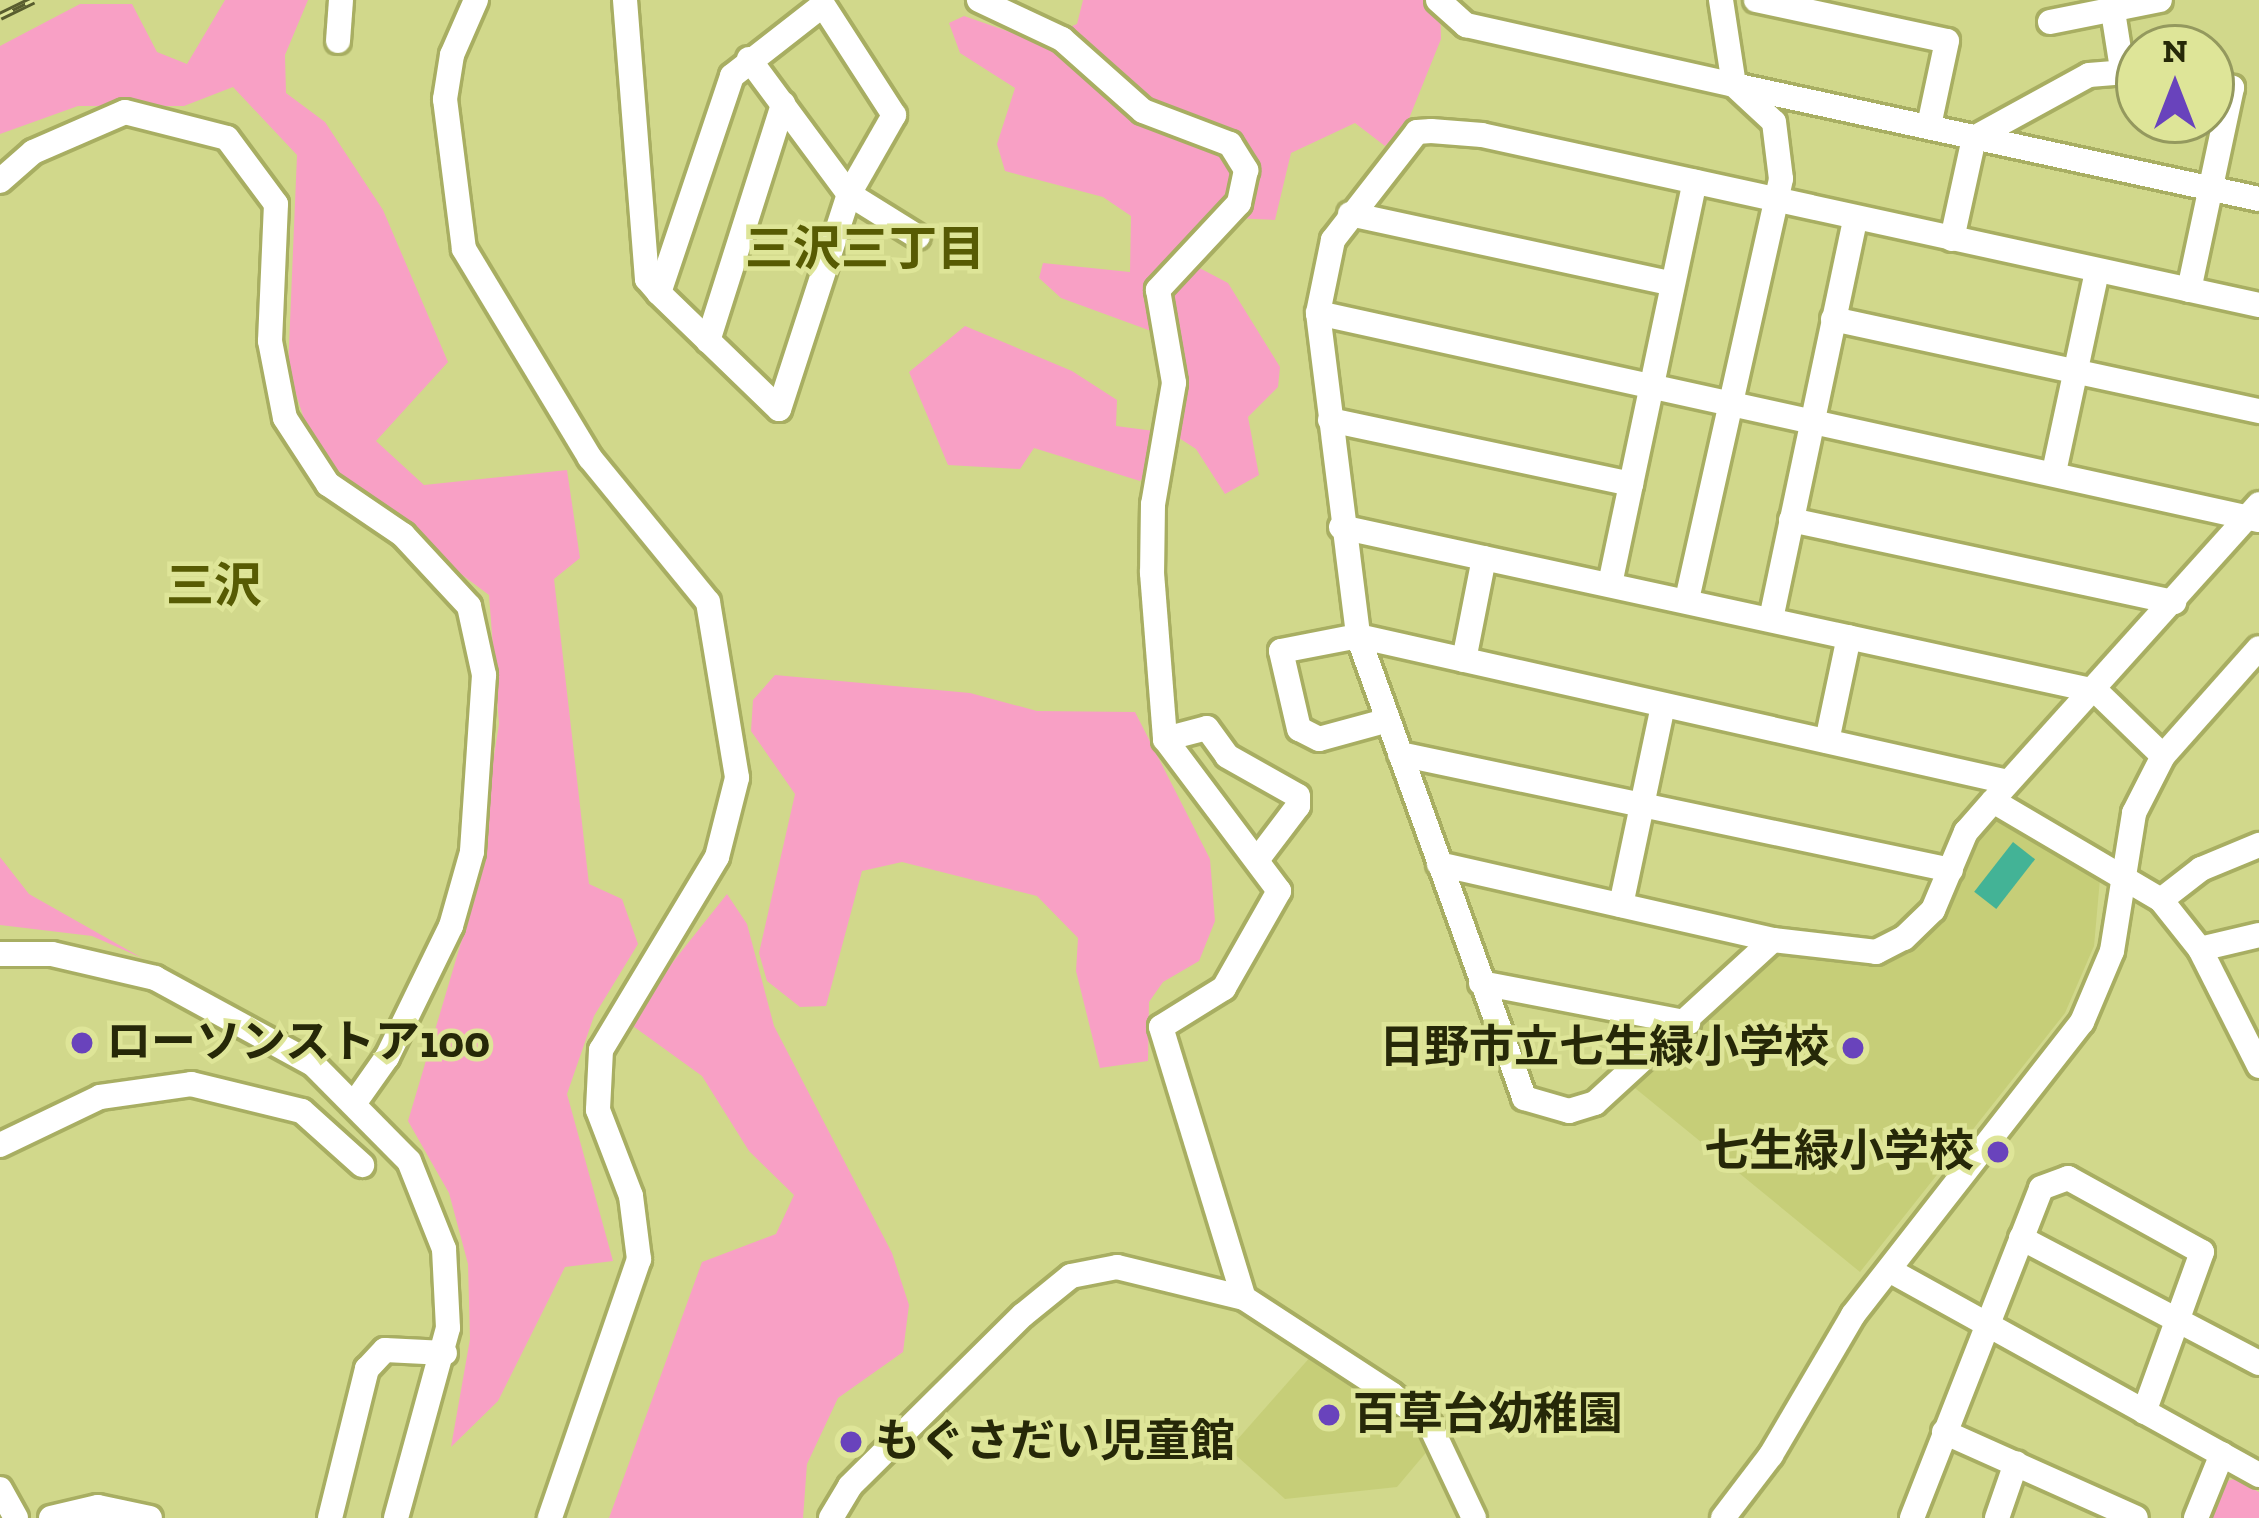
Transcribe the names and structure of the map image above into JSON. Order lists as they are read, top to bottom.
{
  "districts": ["三沢三丁目", "三沢"],
  "places": [
    "ローソンストア100",
    "日野市立七生緑小学校",
    "七生緑小学校",
    "百草台幼稚園",
    "もぐさだい児童館"
  ],
  "north": "top"
}
